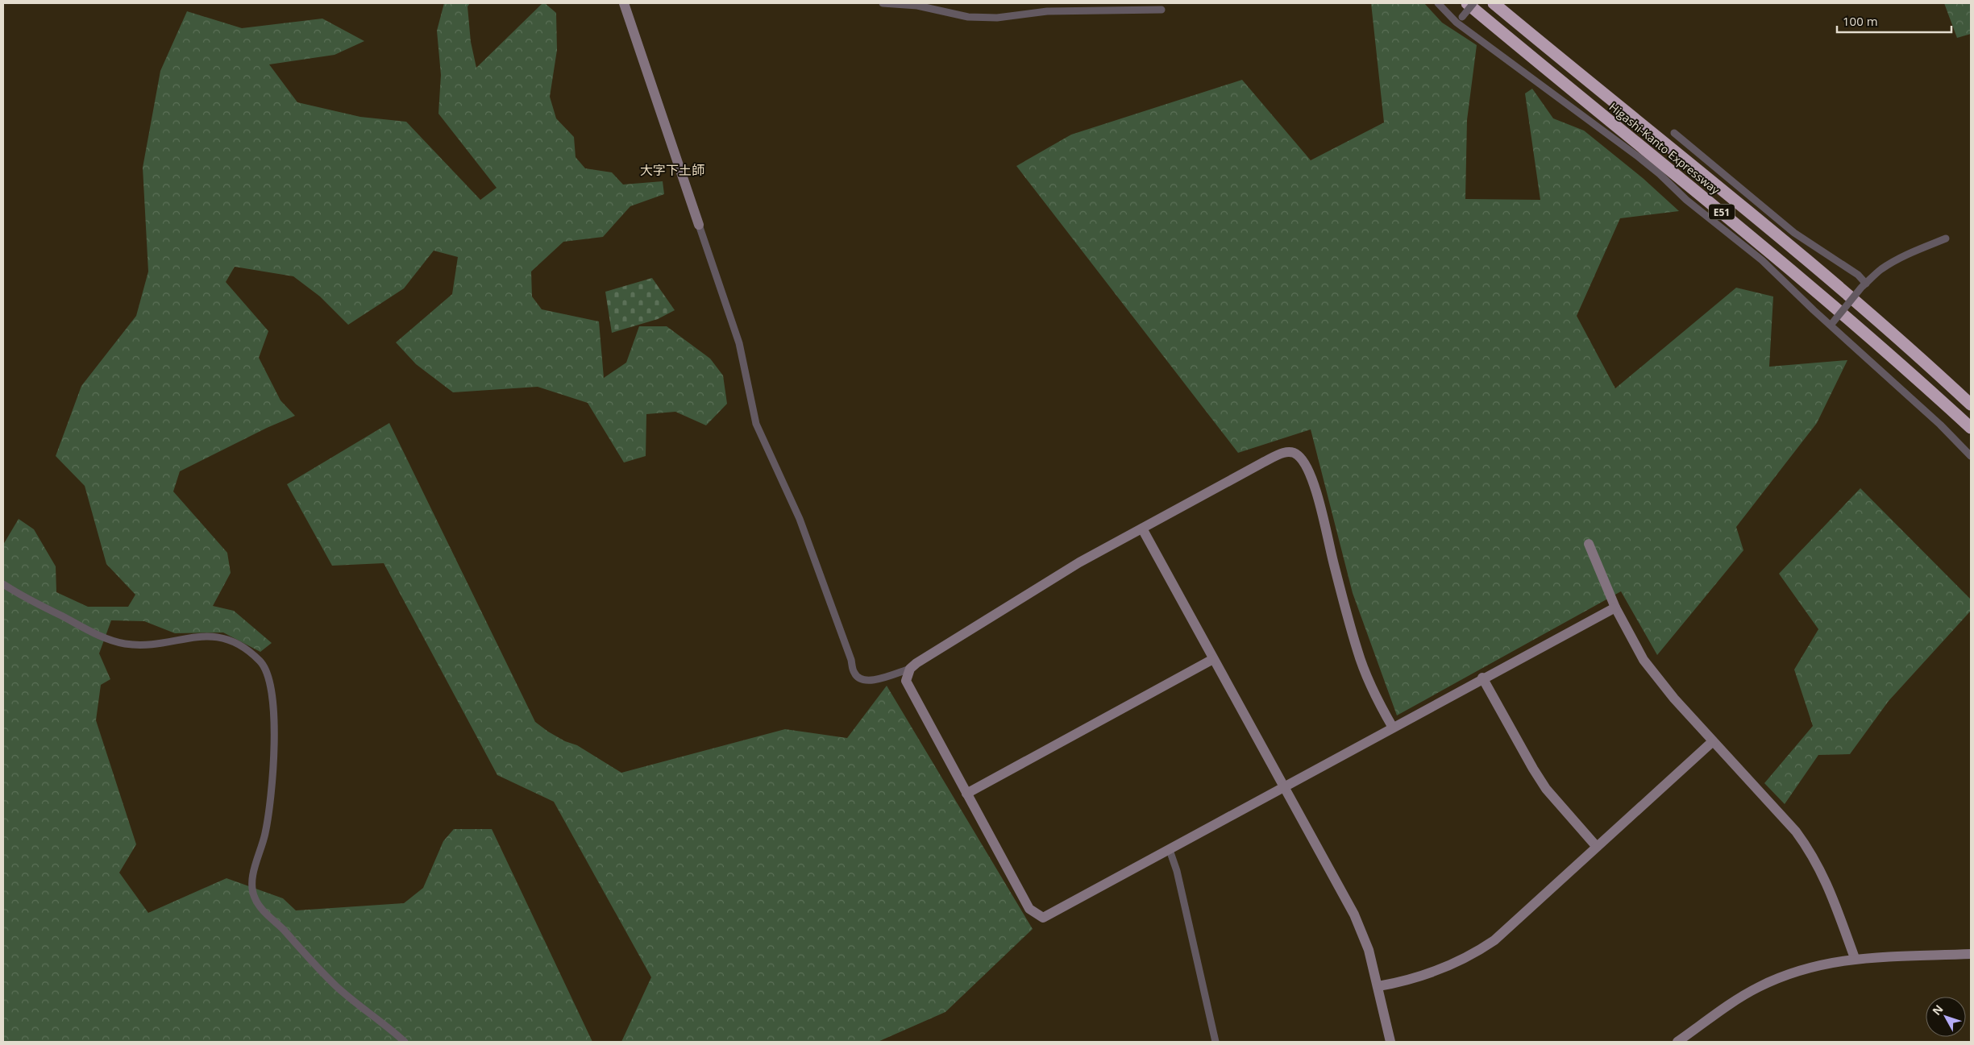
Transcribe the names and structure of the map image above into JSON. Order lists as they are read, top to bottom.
{
  "streets": {
    "highway": ["Higashi-Kanto Expressway", "E51"]
  },
  "districts": ["大字下土師"],
  "scale_bar": "100 m",
  "north": "top left"
}
